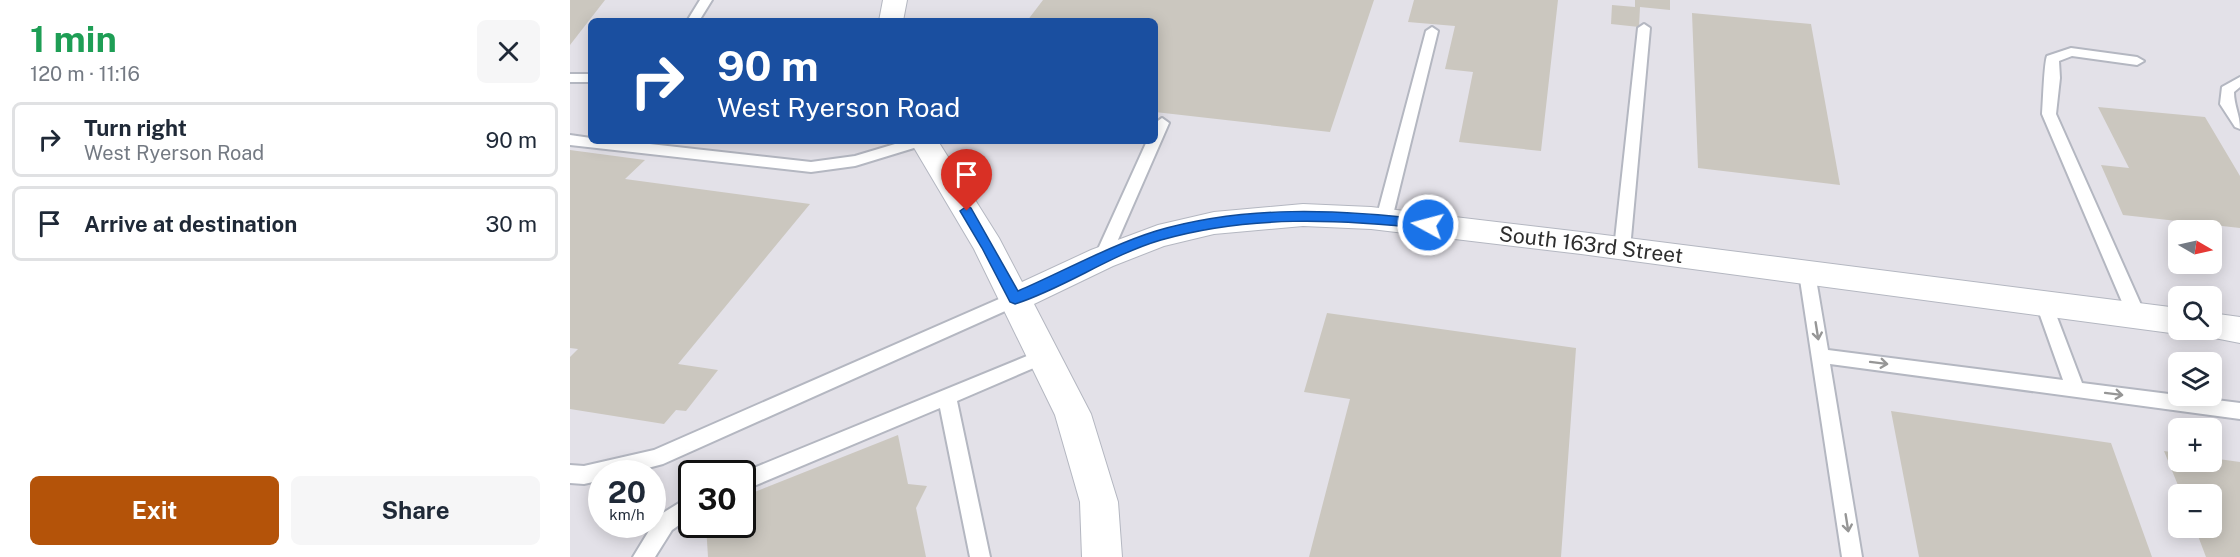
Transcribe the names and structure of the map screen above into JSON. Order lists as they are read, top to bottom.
{
  "streets": {
    "street": ["South 163rd Street"]
  },
  "north": "right",
  "page": {
    "heading": ["1 min", "120 m · 11:16"],
    "turn": ["90 m", "West Ryerson Road"],
    "list": [
      {
        "name": "Turn right",
        "note": "West Ryerson Road",
        "value": "90 m"
      },
      {
        "name": "Arrive at destination",
        "value": "30 m"
      }
    ],
    "map_buttons": ["+", "−"],
    "speed": "20 km/h",
    "limit": "30",
    "buttons": ["Exit", "Share"]
  }
}
